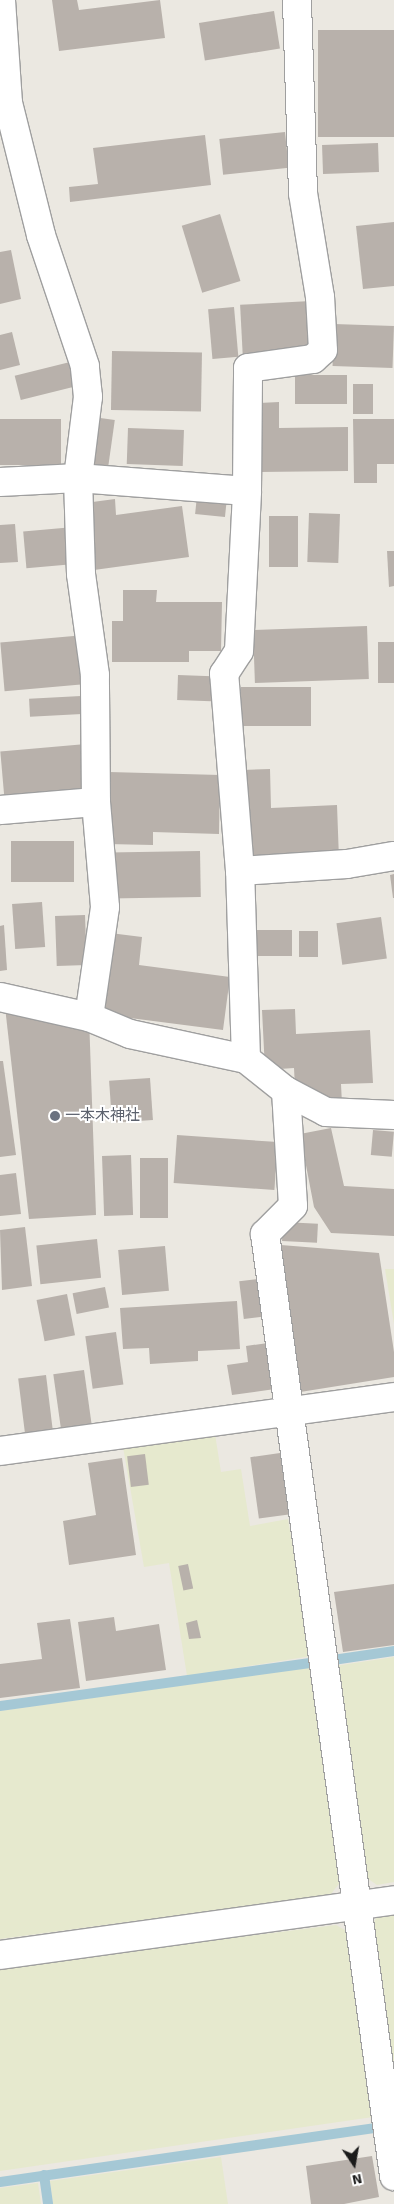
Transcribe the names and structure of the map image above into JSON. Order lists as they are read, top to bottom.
{
  "places": ["一本木神社"],
  "north": "bottom"
}
